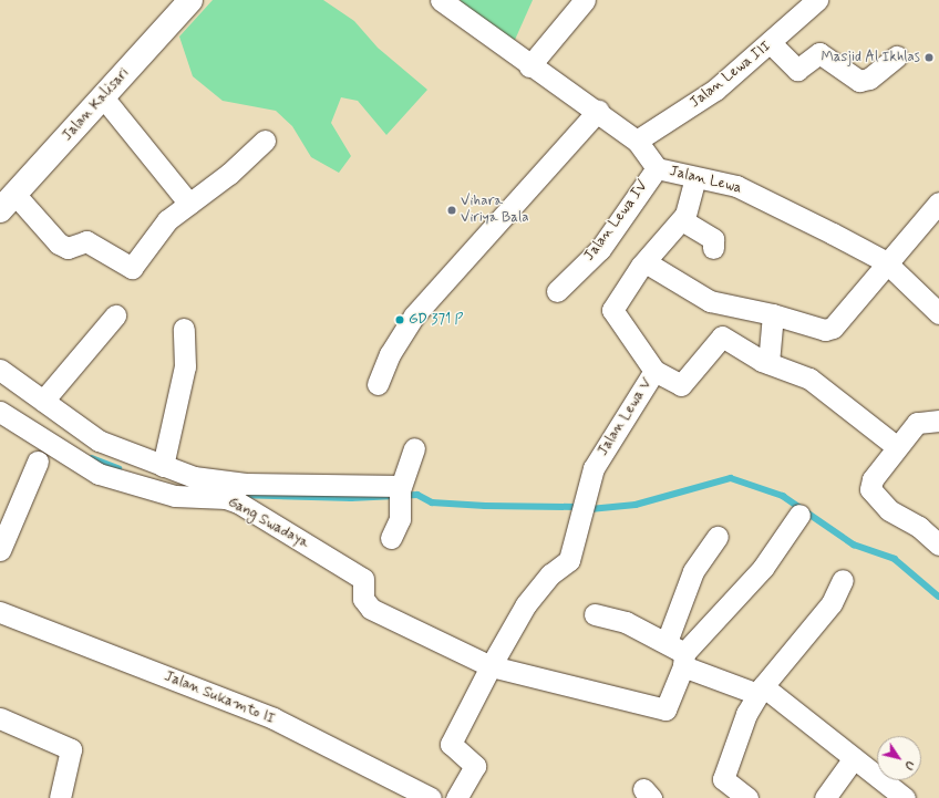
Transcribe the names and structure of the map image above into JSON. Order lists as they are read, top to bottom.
{
  "streets": {
    "street": [
      "Jalan Lewa III",
      "Jalan Kalisari",
      "Jalan Lewa",
      "Jalan Lewa IV",
      "Jalan Lewa V",
      "Gang Swadaya",
      "Jalan Sukamto II"
    ]
  },
  "crossings": [
    ["Jalan Lewa III", "Jalan Lewa"],
    ["Jalan Lewa", "Jalan Lewa IV"],
    ["Jalan Lewa", "Jalan Lewa V"],
    ["Jalan Lewa V", "Gang Swadaya"]
  ],
  "places": ["Masjid Al Ikhlas", "Vihara Viriya Bala", "GD 371 P"],
  "north": "bottom right"
}
